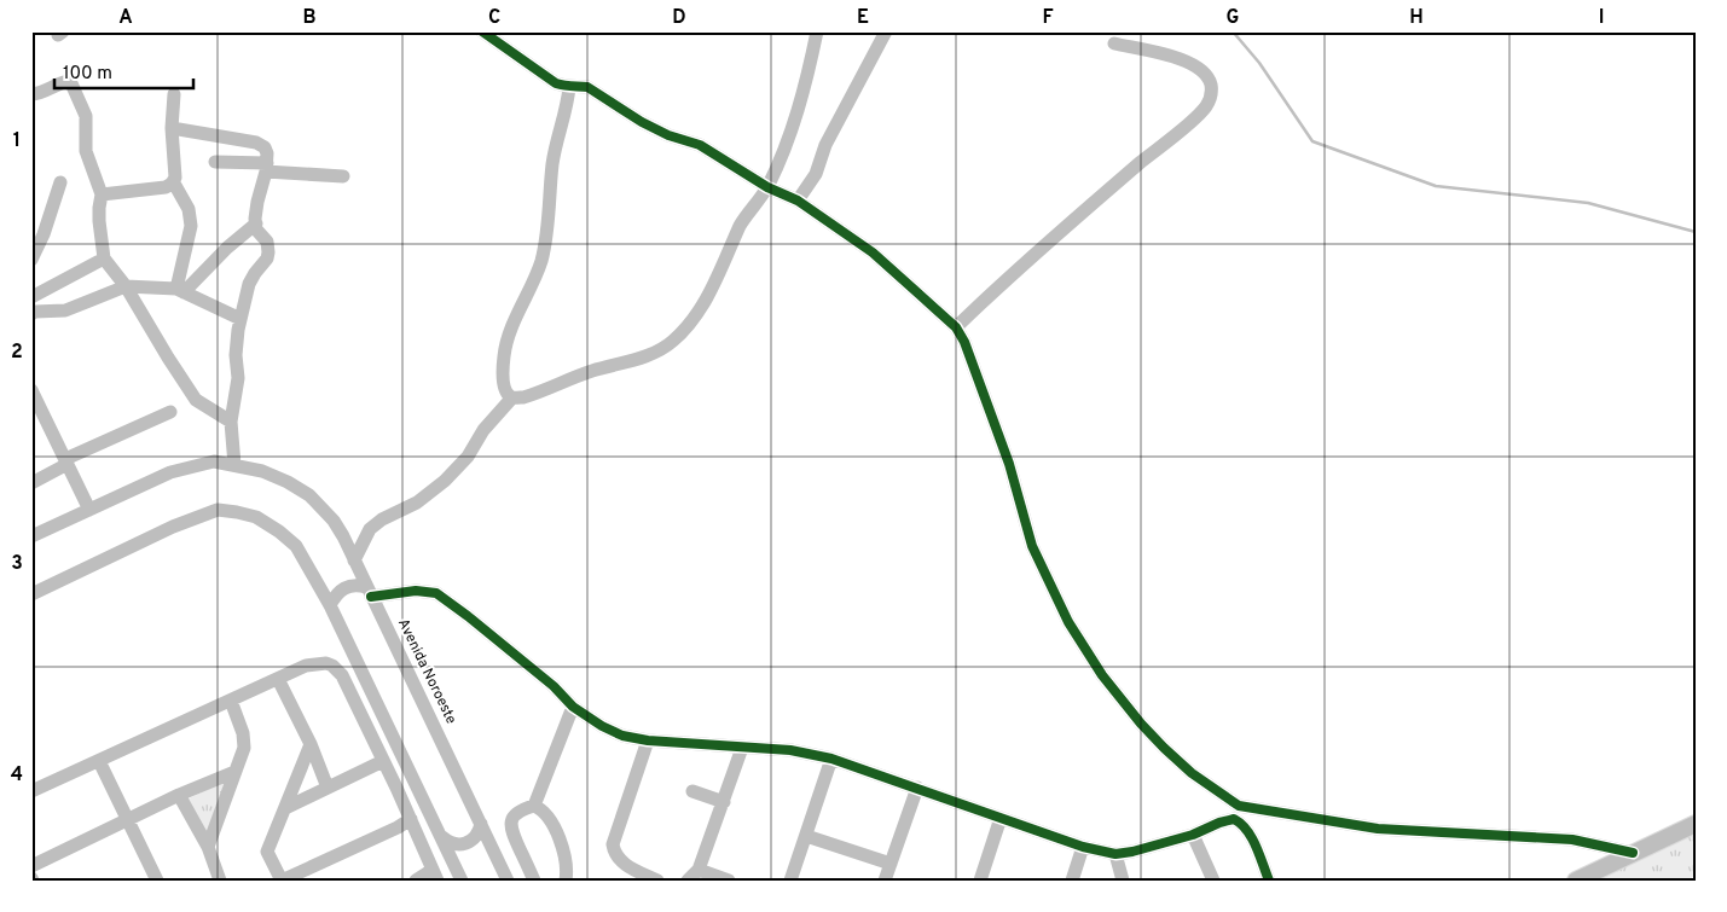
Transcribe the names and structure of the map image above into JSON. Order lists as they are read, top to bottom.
{
  "streets": {
    "street": ["Avenida Noroeste"]
  },
  "scale_bar": "100 m",
  "grid": {
    "columns": [
      "A",
      "B",
      "C",
      "D",
      "E",
      "F",
      "G",
      "H",
      "I"
    ],
    "rows": [
      "1",
      "2",
      "3",
      "4"
    ]
  }
}
